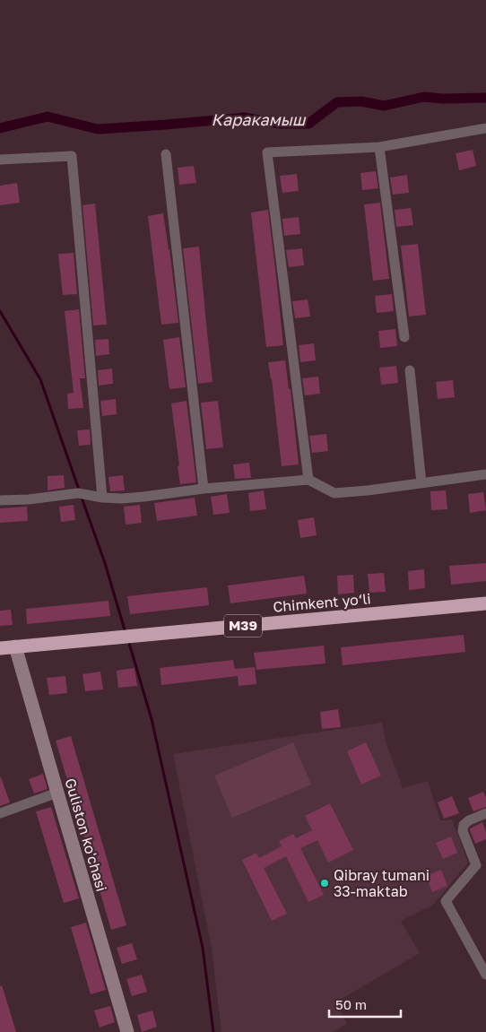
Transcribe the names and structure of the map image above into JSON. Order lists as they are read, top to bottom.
{
  "streets": {
    "highway": ["Chimkent yo‘li", "M39"],
    "main road": ["Guliston ko'chasi"]
  },
  "crossings": [
    ["Chimkent yo‘li", "Guliston ko'chasi"]
  ],
  "water": ["Каракамыш"],
  "places": ["Qibray tumani 33-maktab"],
  "scale_bar": "50 m"
}
